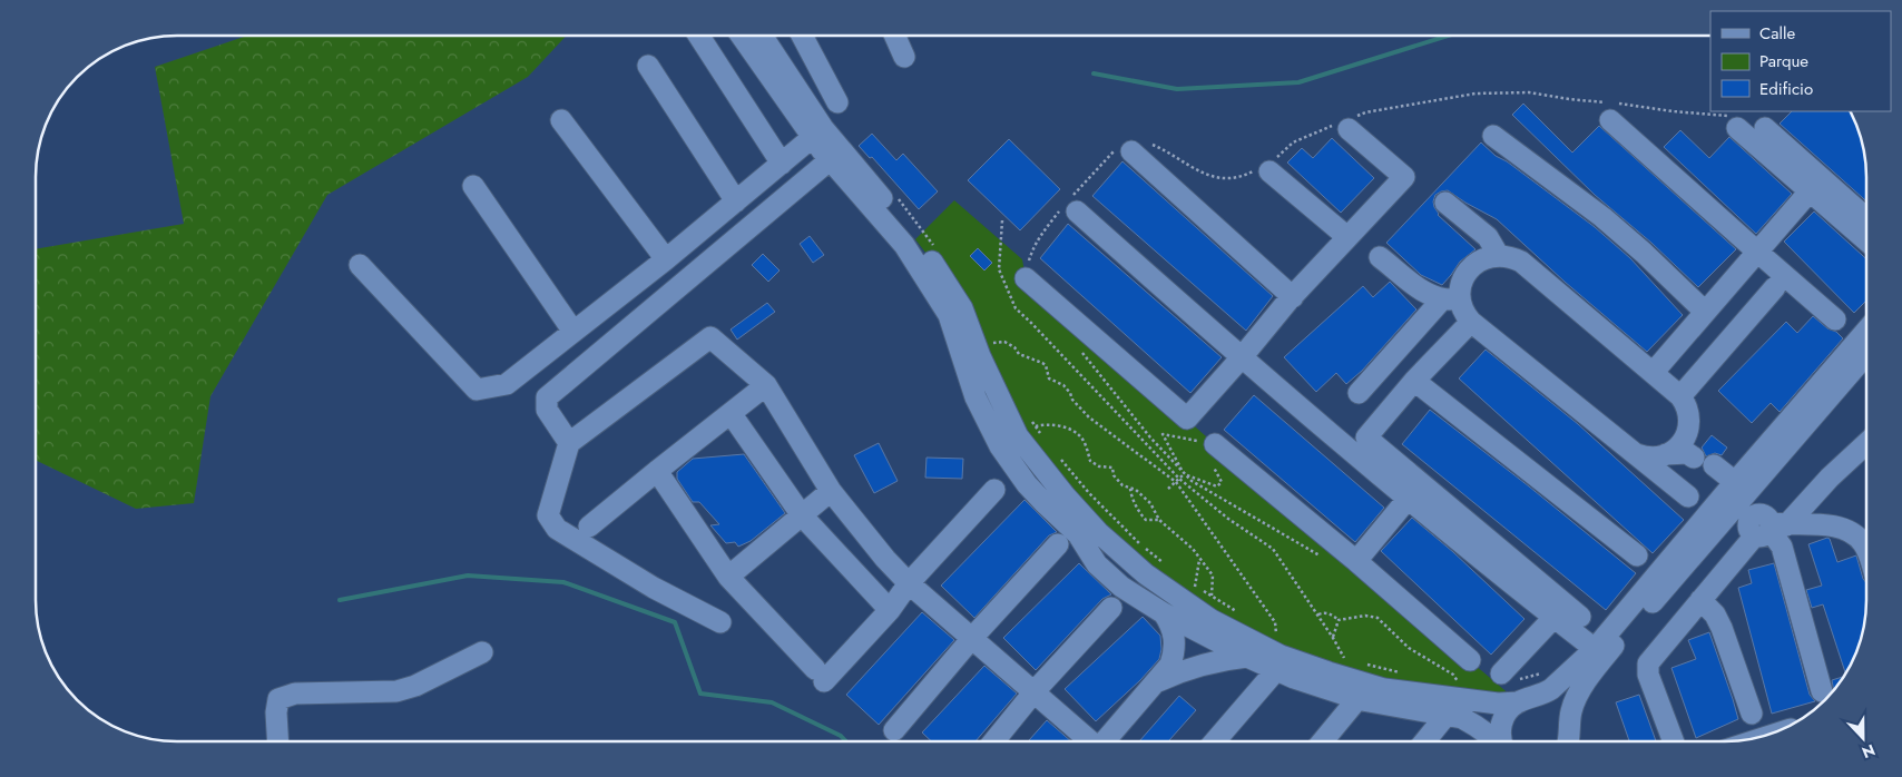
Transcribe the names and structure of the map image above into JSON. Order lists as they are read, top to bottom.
{
  "legend": ["Calle", "Parque", "Edificio"],
  "north": "bottom"
}
